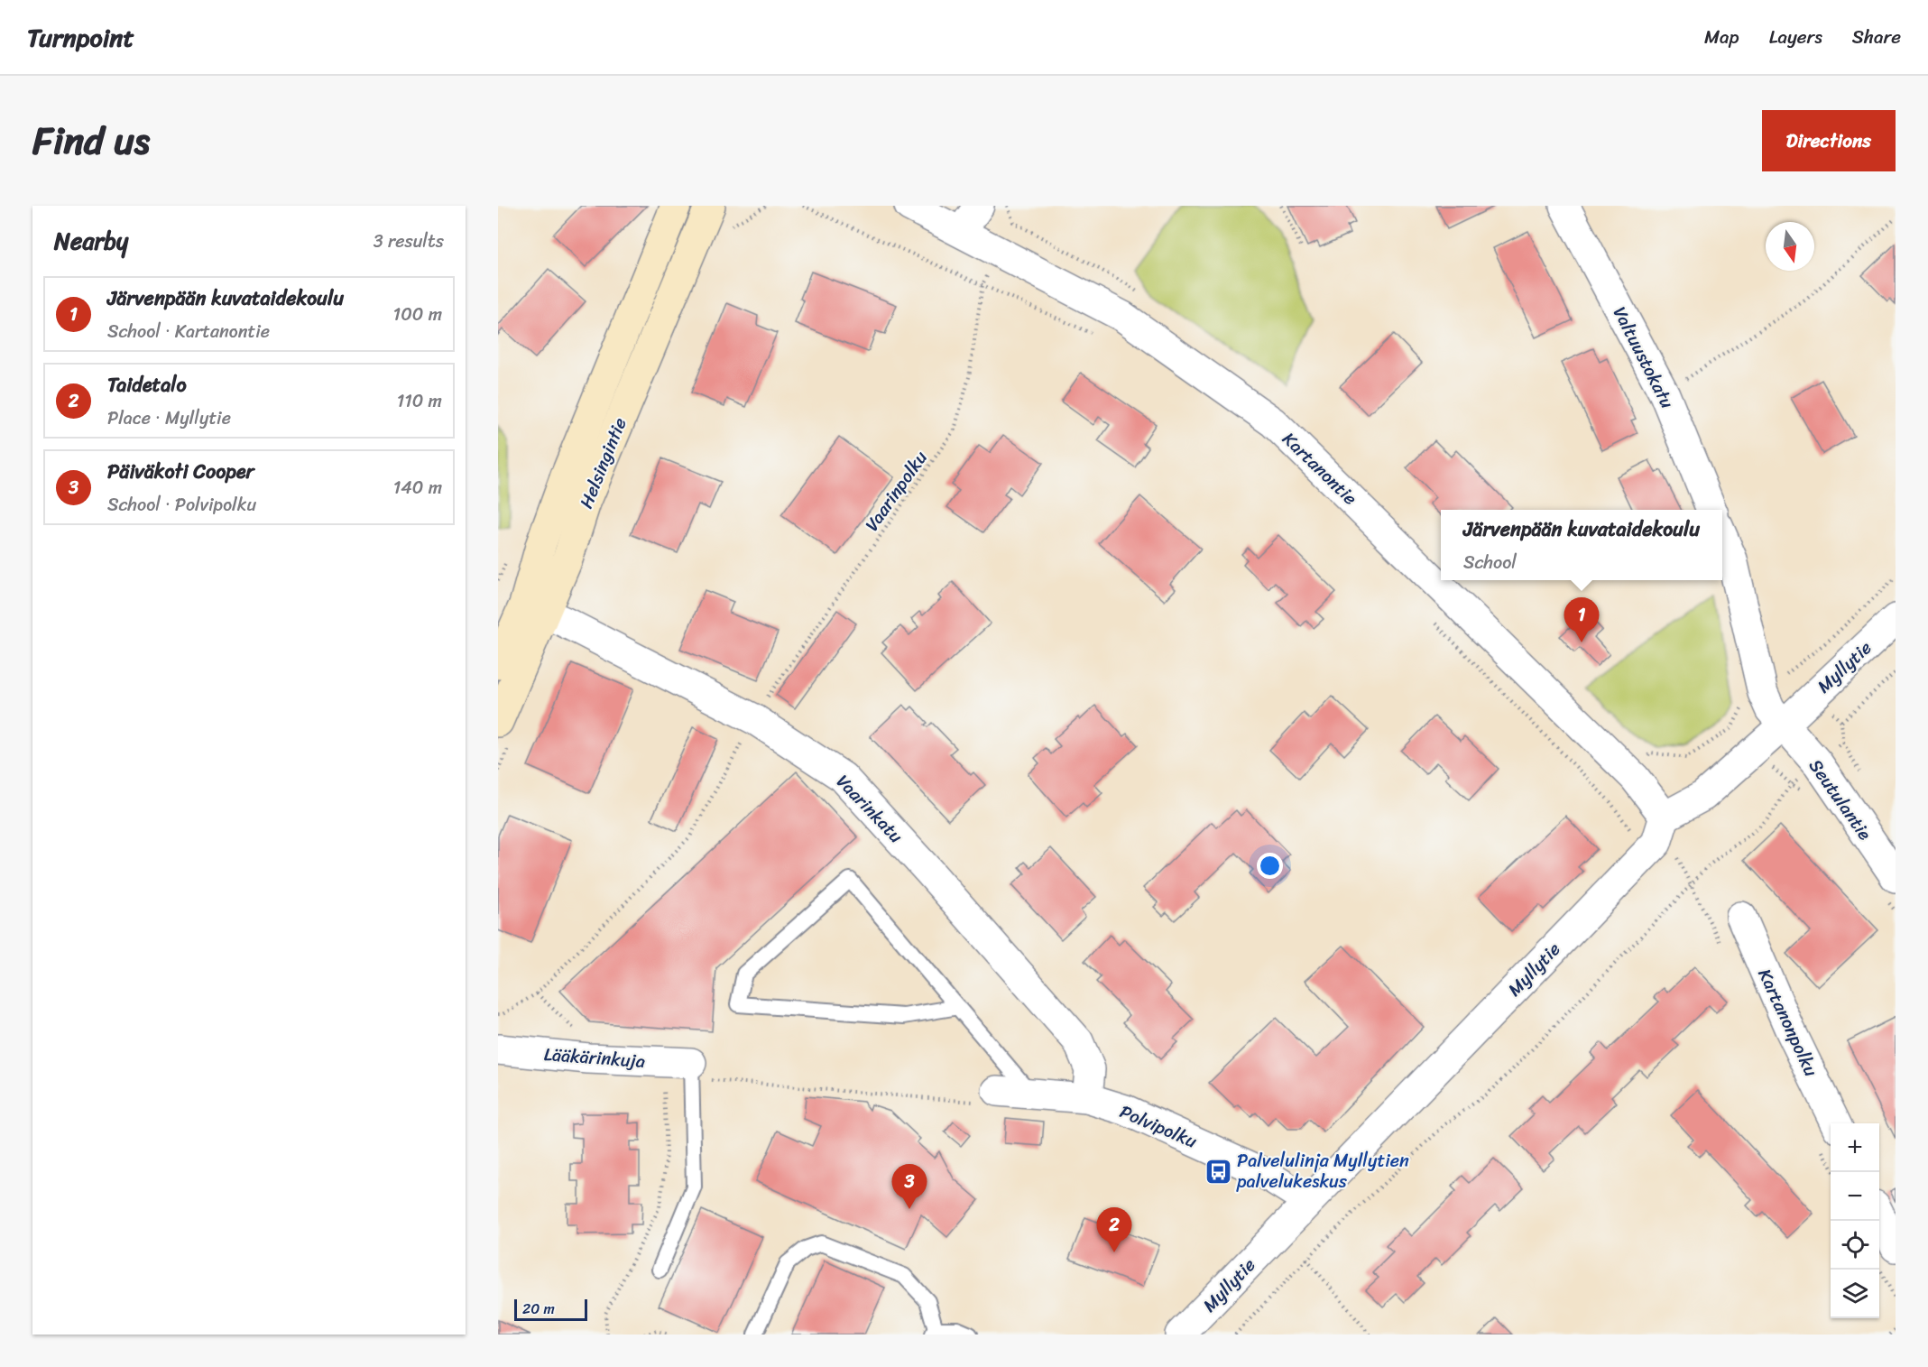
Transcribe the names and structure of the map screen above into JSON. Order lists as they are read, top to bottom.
{
  "streets": {
    "main road": ["Helsingintie"],
    "street": [
      "Valtuustokatu",
      "Kartanontie",
      "Myllytie",
      "Seutulantie",
      "Vaarinkatu",
      "Kartanonpolku",
      "Lääkärinkuja",
      "Polvipolku"
    ],
    "path": ["Vaarinpolku"]
  },
  "crossings": [
    ["Helsingintie", "Vaarinkatu"],
    ["Kartanontie", "Vaarinpolku"],
    ["Kartanontie", "Myllytie"],
    ["Vaarinpolku", "Vaarinkatu"],
    ["Myllytie", "Seutulantie"],
    ["Myllytie", "Polvipolku"],
    ["Vaarinkatu", "Polvipolku"]
  ],
  "places": {
    "bus stop": ["Palvelulinja Myllytien palvelukeskus"]
  },
  "scale_bar": "20 m",
  "north": "bottom",
  "page": {
    "header": "Turnpoint",
    "nav": ["Map", "Layers", "Share"],
    "title": "Find us",
    "buttons": "Directions",
    "heading": ["Nearby", "3 results"],
    "list": [
      {
        "mark": "1",
        "name": "Järvenpään kuvataidekoulu",
        "note": "School · Kartanontie",
        "value": "100 m"
      },
      {
        "mark": "2",
        "name": "Taidetalo",
        "note": "Place · Myllytie",
        "value": "110 m"
      },
      {
        "mark": "3",
        "name": "Päiväkoti Cooper",
        "note": "School · Polvipolku",
        "value": "140 m"
      }
    ],
    "popup": ["Järvenpään kuvataidekoulu", "School"],
    "pins": ["1", "3", "2"],
    "map_buttons": ["+", "−"],
    "scale": "20 m"
  }
}
